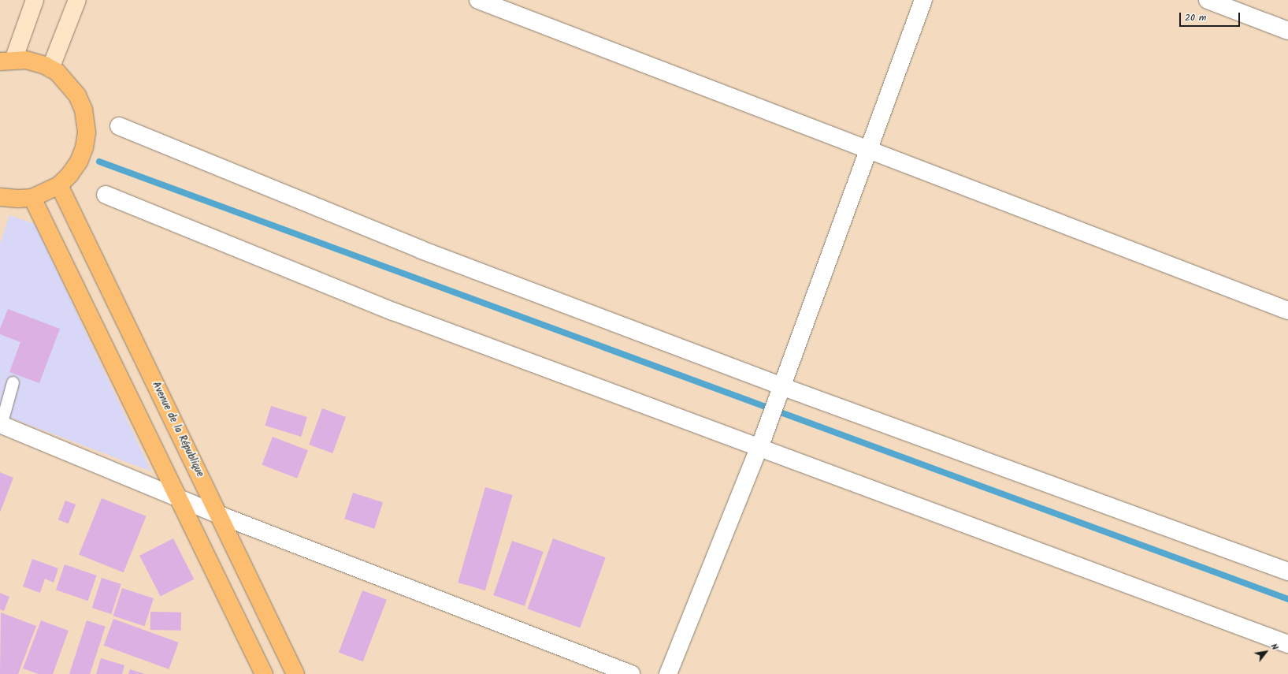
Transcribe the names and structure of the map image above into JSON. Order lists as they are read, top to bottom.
{
  "streets": {
    "main road": ["Avenue de la République"]
  },
  "scale_bar": "20 m",
  "north": "top right"
}
